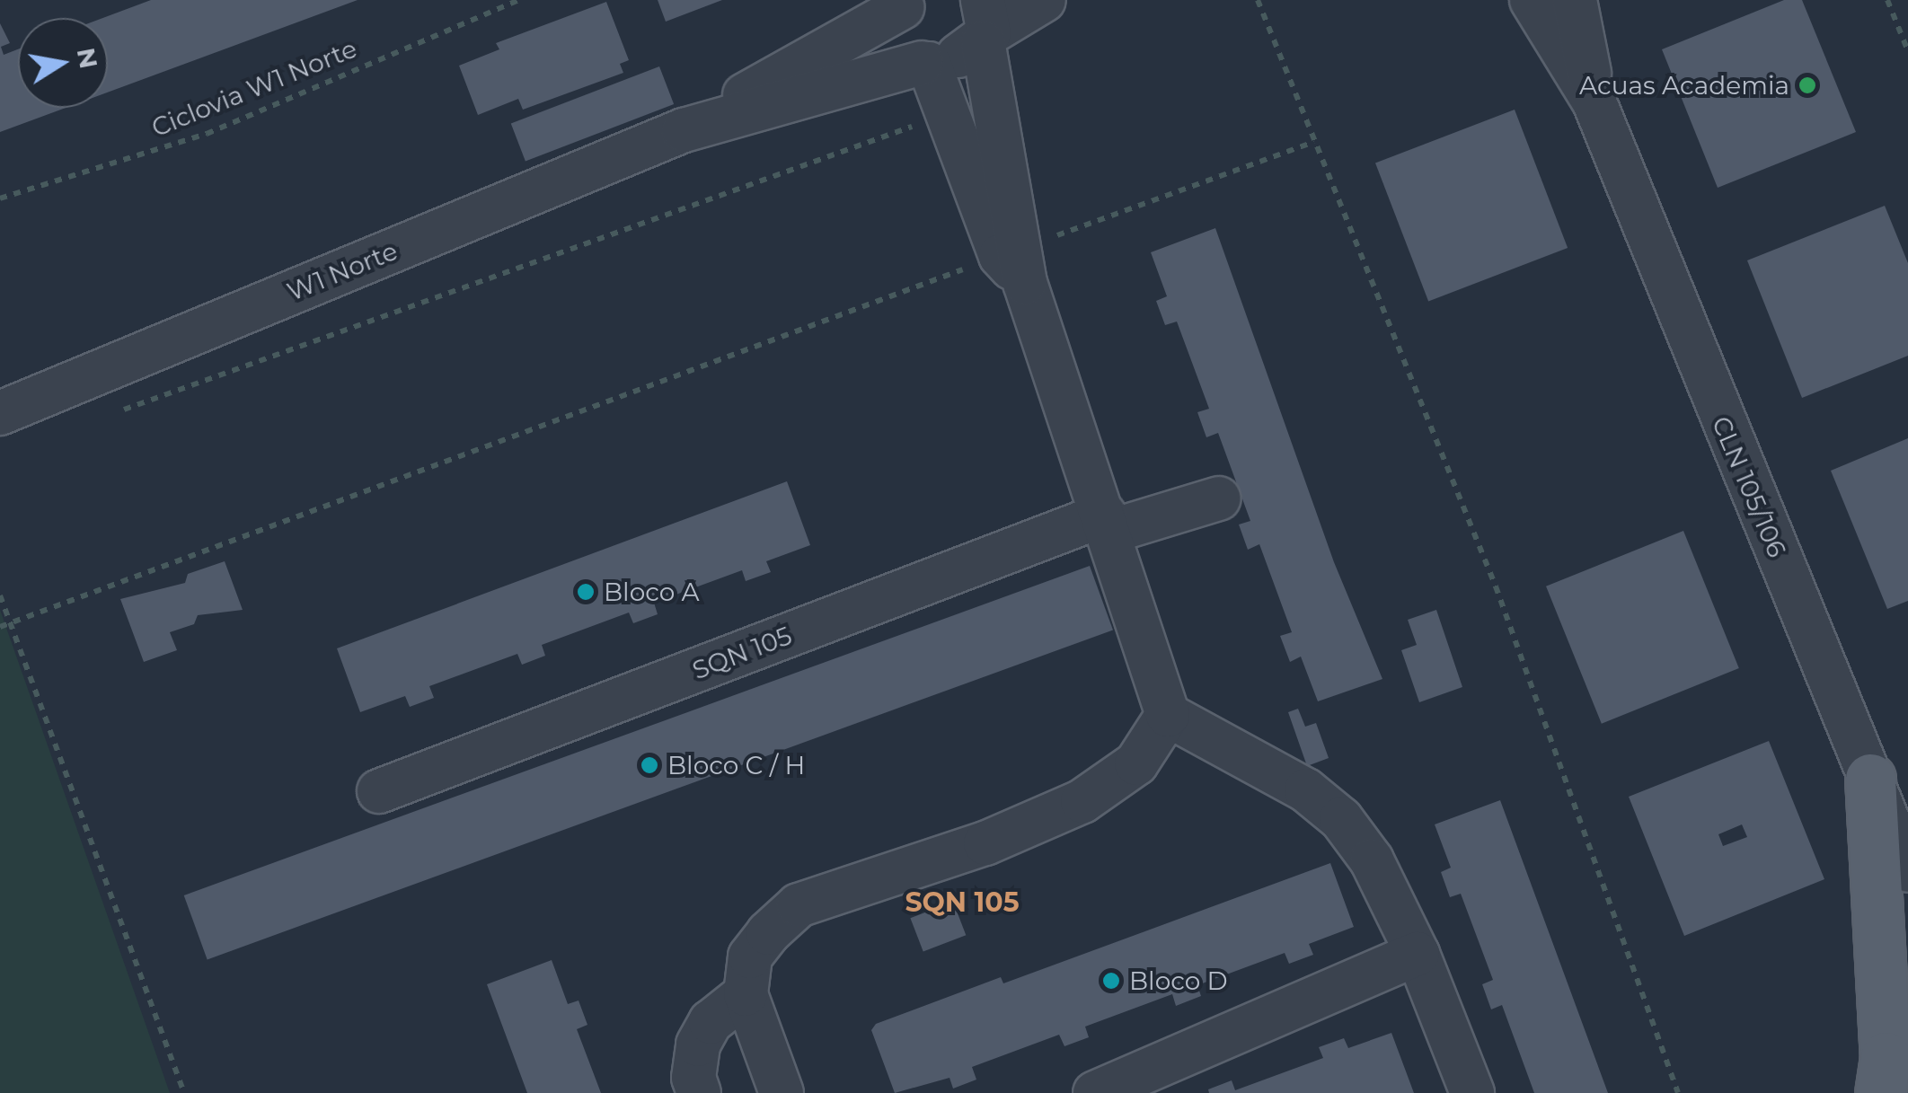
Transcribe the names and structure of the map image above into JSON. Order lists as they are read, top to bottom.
{
  "streets": {
    "street": ["W1 Norte", "CLN 105/106", "SQN 105"],
    "path": ["Ciclovia W1 Norte"]
  },
  "districts": ["SQN 105"],
  "places": [
    "Acuas Academia",
    "Bloco A",
    "Bloco C / H",
    "Bloco D"
  ],
  "north": "right"
}
